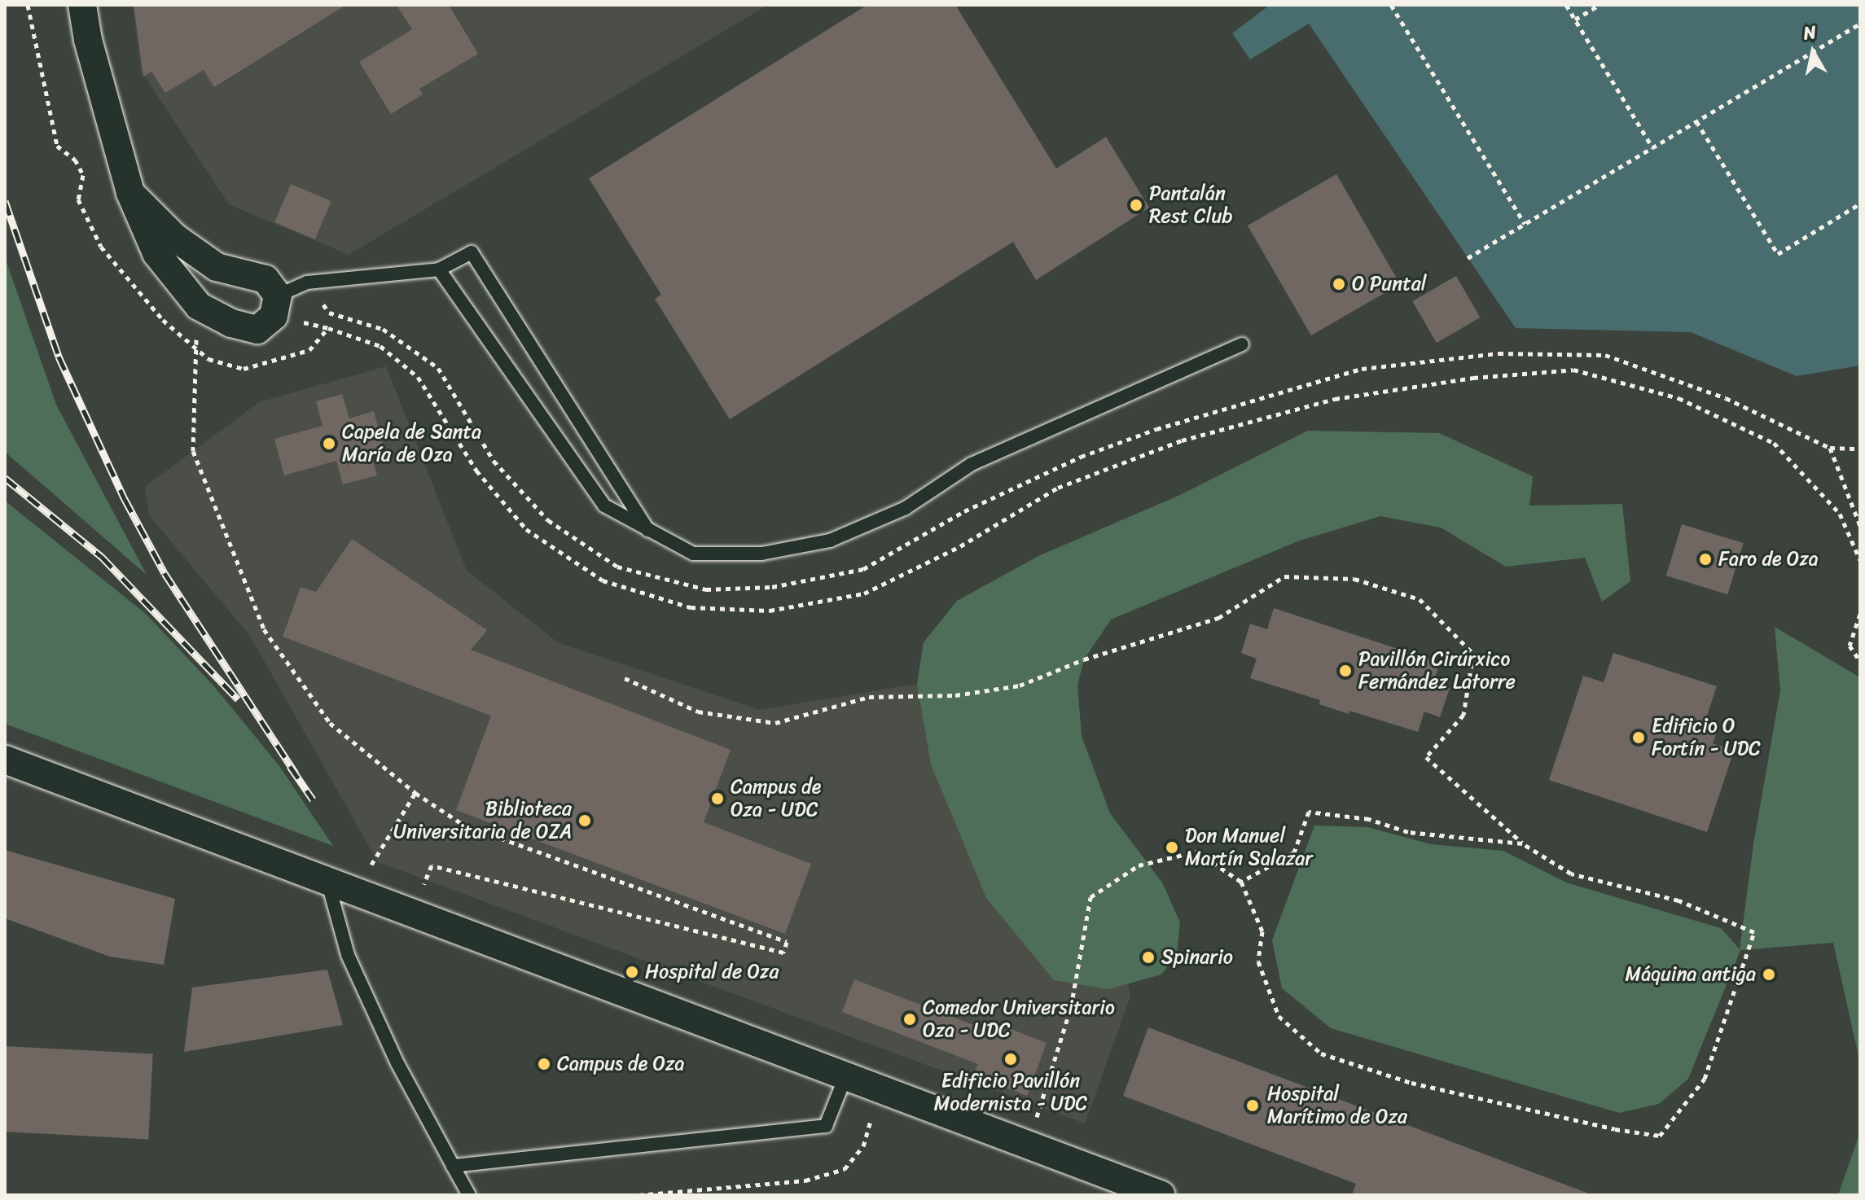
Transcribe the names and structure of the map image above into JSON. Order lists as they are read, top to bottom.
{
  "places": [
    "Pantalán Rest Club",
    "O Puntal",
    "Capela de Santa María de Oza",
    "Faro de Oza",
    "Pavillón Cirúrxico Fernández Latorre",
    "Edificio O Fortín - UDC",
    "Campus de Oza - UDC",
    "Biblioteca Universitaria de OZA",
    "Don Manuel Martín Salazar",
    "Spinario",
    "Hospital de Oza",
    "Máquina antiga",
    "Comedor Universitario Oza - UDC",
    "Edificio Pavillón Modernista - UDC",
    "Campus de Oza",
    "Hospital Marítimo de Oza"
  ],
  "north": "top"
}
